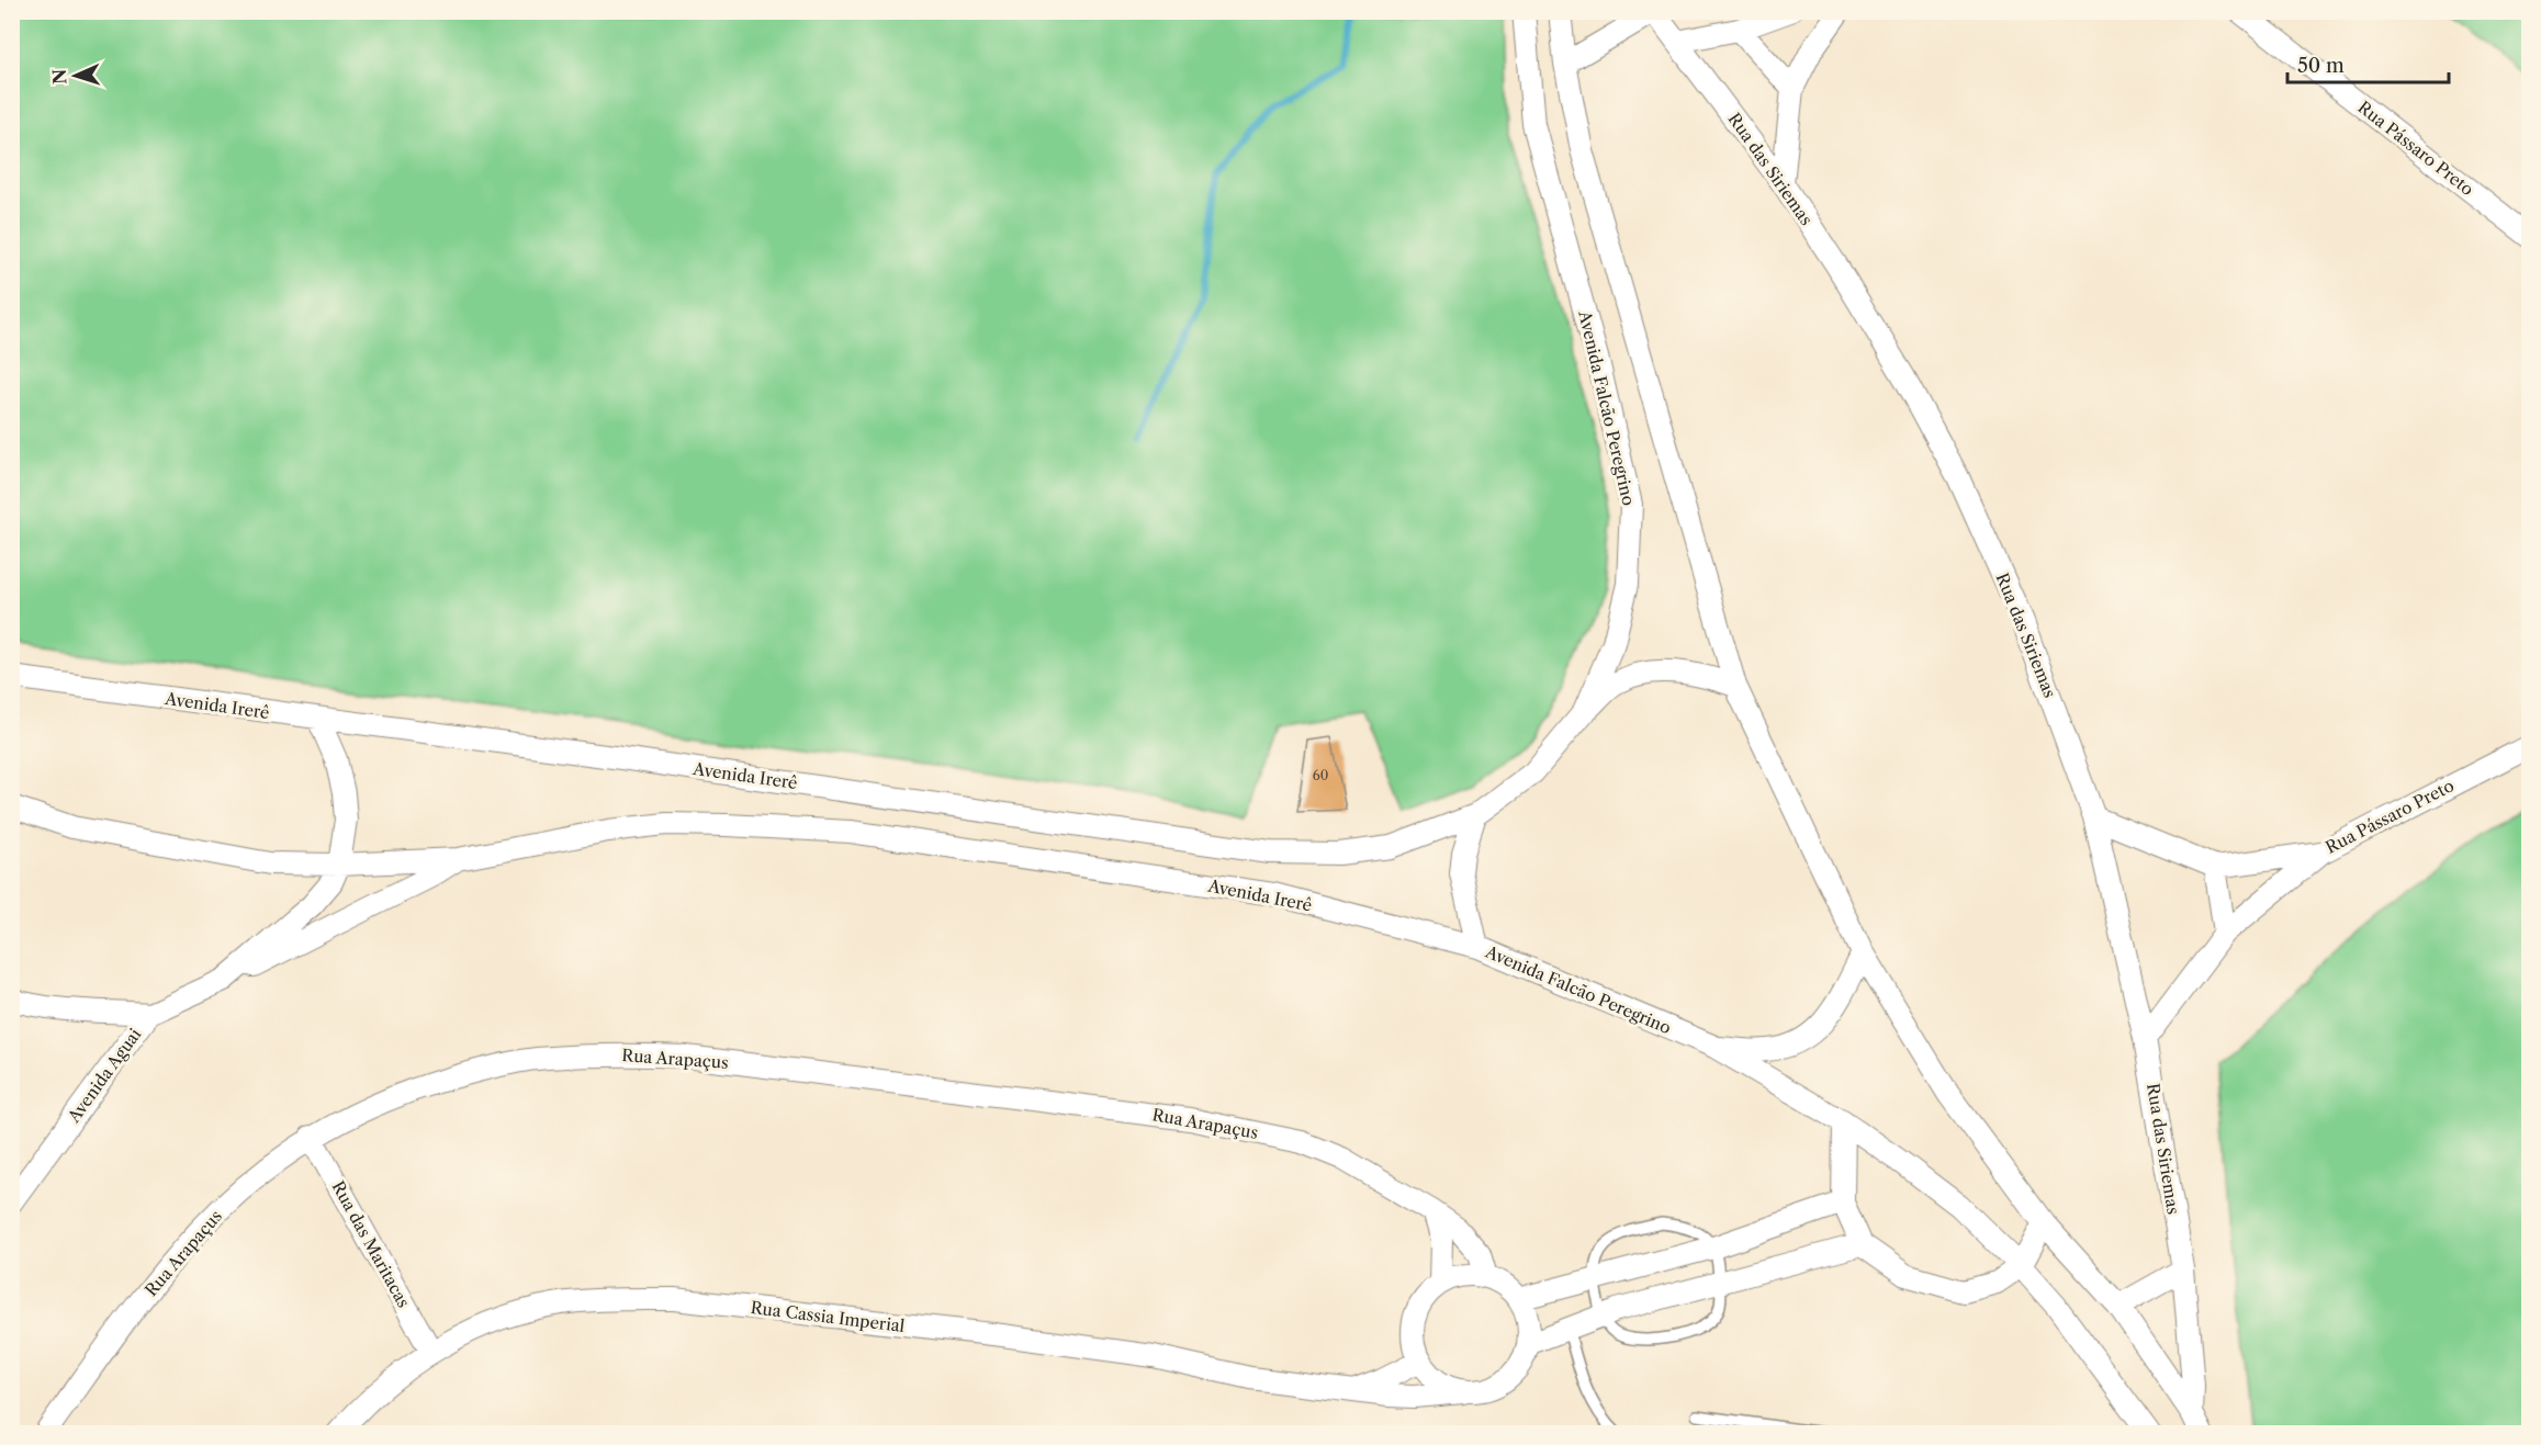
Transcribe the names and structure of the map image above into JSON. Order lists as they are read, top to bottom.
{
  "streets": {
    "street": [
      "Rua Pássaro Preto",
      "Rua das Siriemas",
      "Avenida Falcão Peregrino",
      "Avenida Irerê",
      "Rua Arapaçus",
      "Avenida Aguai",
      "Rua das Maritacas",
      "Rua Cassia Imperial"
    ]
  },
  "crossings": [
    ["Rua Pássaro Preto", "Rua das Siriemas"],
    ["Avenida Falcão Peregrino", "Avenida Irerê"],
    ["Avenida Irerê", "Avenida Aguai"],
    ["Rua Arapaçus", "Rua das Maritacas"],
    ["Rua Arapaçus", "Rua Cassia Imperial"],
    ["Rua das Maritacas", "Rua Cassia Imperial"]
  ],
  "house_numbers": ["60"],
  "scale_bar": "50 m",
  "north": "left"
}
